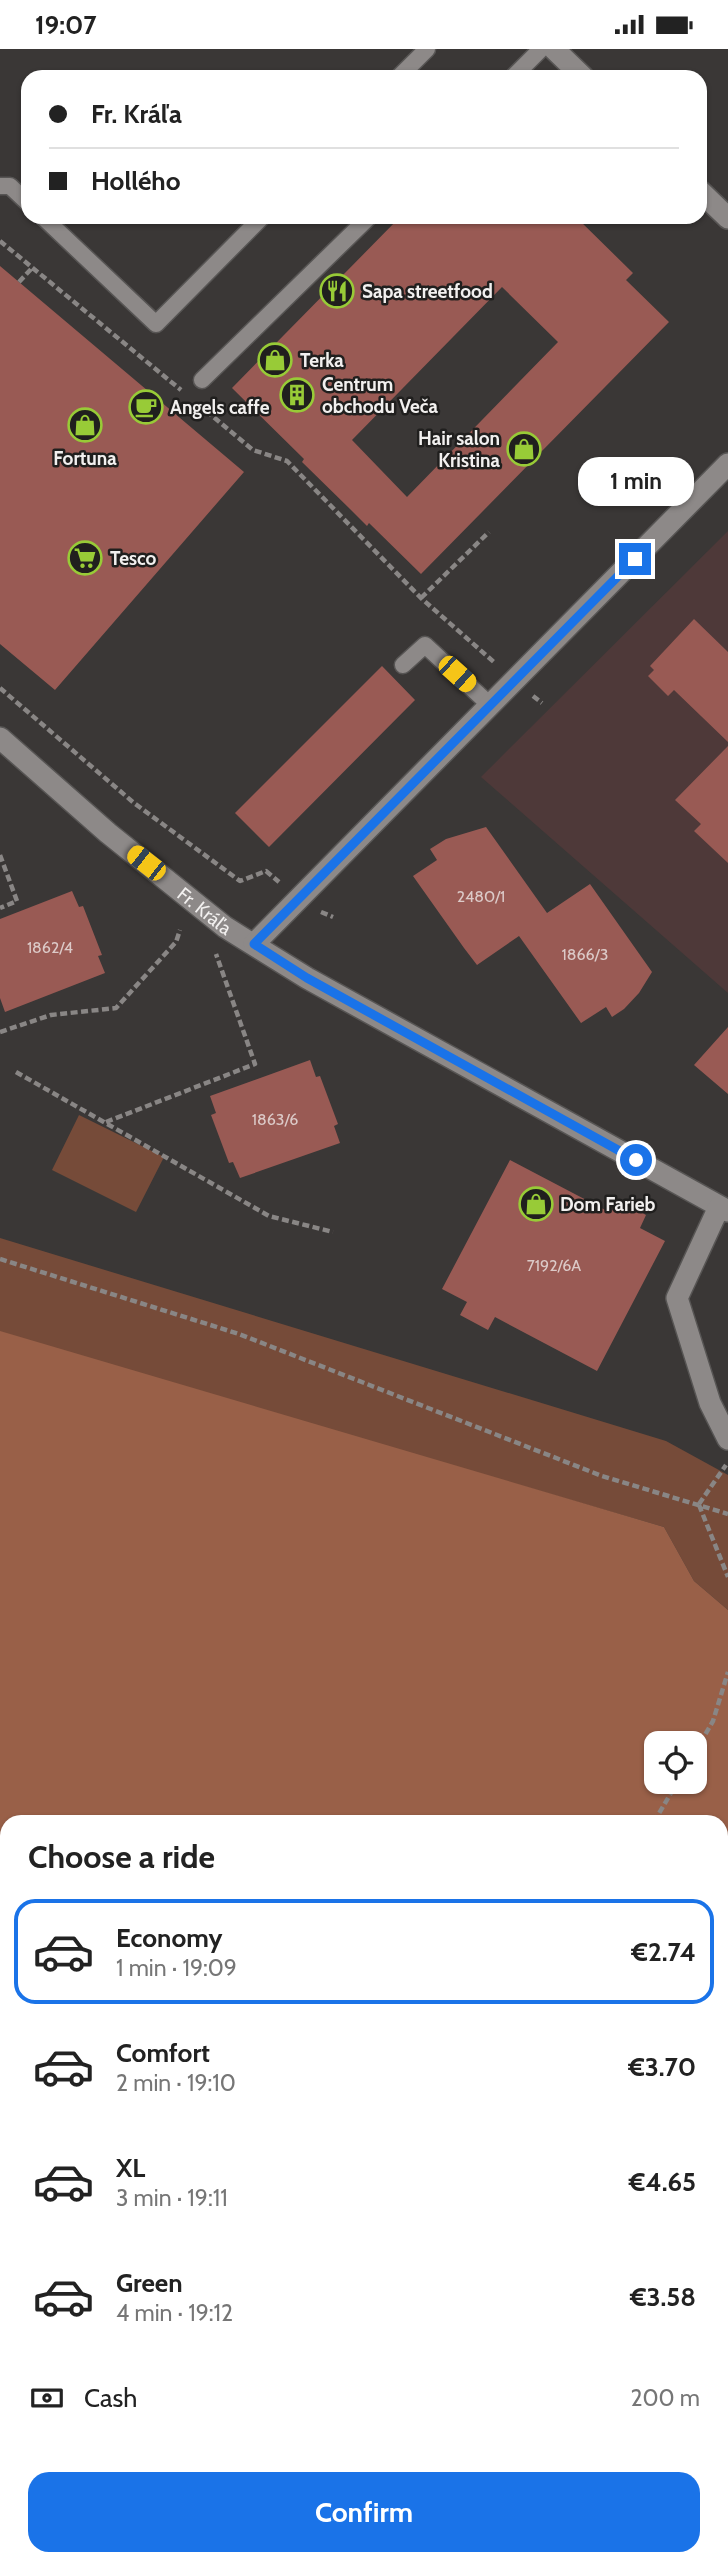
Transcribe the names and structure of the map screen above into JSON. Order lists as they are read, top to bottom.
{
  "streets": {
    "street": ["Fr. Kráľa"]
  },
  "places": {
    "restaurant": ["Sapa streetfood"],
    "shop": [
      "Terka",
      "Fortuna",
      "Hair salon Kristina",
      "Dom Farieb"
    ],
    "building": ["Centrum obchodu Veča"],
    "cafe": ["Angels caffe"],
    "supermarket": ["Tesco"]
  },
  "house_numbers": [
    "2480/1",
    "1862/4",
    "1866/3",
    "1863/6",
    "7192/6A"
  ],
  "page": {
    "status": "19:07",
    "banner": ["Fr. Kráľa", "Hollého"],
    "bubble": "1 min",
    "heading": "Choose a ride",
    "list": [
      {
        "name": "Economy",
        "note": "1 min · 19:09",
        "value": "€2.74"
      },
      {
        "name": "Comfort",
        "note": "2 min · 19:10",
        "value": "€3.70"
      },
      {
        "name": "XL",
        "note": "3 min · 19:11",
        "value": "€4.65"
      },
      {
        "name": "Green",
        "note": "4 min · 19:12",
        "value": "€3.58"
      }
    ],
    "pay": ["Cash", "200 m"],
    "buttons": "Confirm"
  }
}
